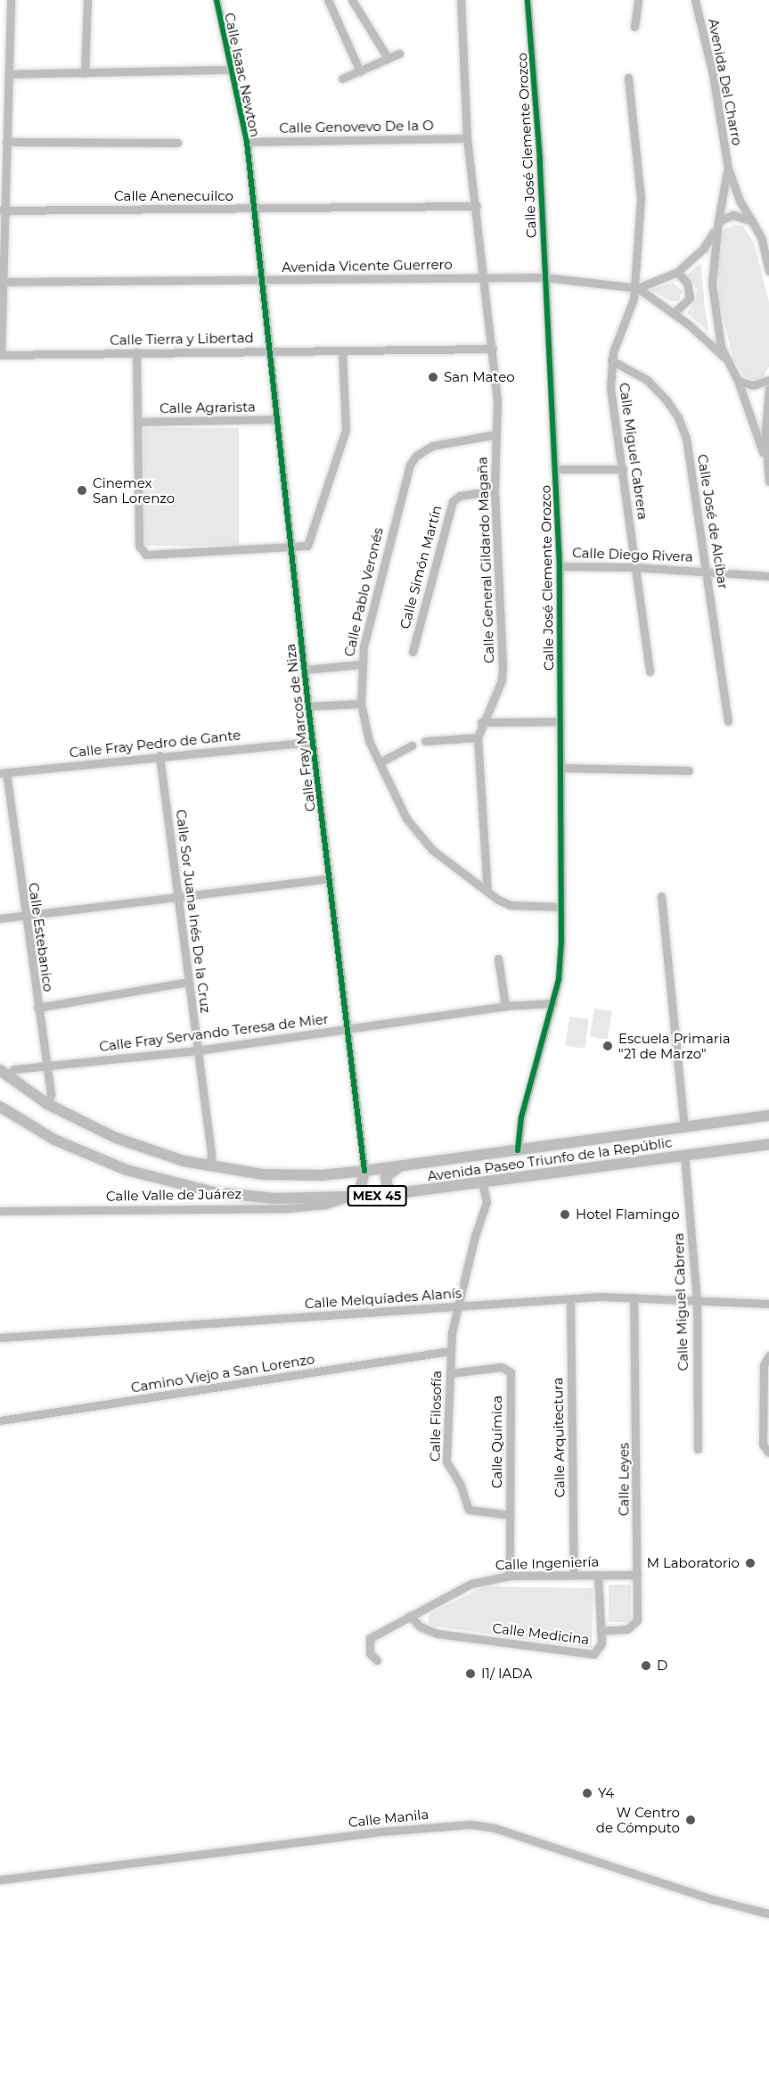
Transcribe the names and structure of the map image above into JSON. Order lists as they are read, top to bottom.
{
  "streets": {
    "main road": ["Avenida Paseo Triunfo de la Repúblic", "MEX 45"],
    "street": [
      "Calle Isaac Newton",
      "Avenida Del Charro",
      "Calle Genovevo De la O",
      "Calle José Clemente Orozco",
      "Calle Anenecuilco",
      "Avenida Vicente Guerrero",
      "Calle Tierra y Libertad",
      "Calle Agrarista",
      "Calle Miguel Cabrera",
      "Calle José de Alcíbar",
      "Calle Diego Rivera",
      "Calle General Gildardo Magaña",
      "Calle Simón Martín",
      "Calle Pablo Veronés",
      "Calle Fray Marcos de Niza",
      "Calle Fray Pedro de Gante",
      "Calle Sor Juana Inés De la Cruz",
      "Calle Estebanico",
      "Calle Fray Servando Teresa de Mier",
      "Calle Valle de Juárez",
      "Calle Melquíades Alanís",
      "Camino Viejo a San Lorenzo",
      "Calle Filosofía",
      "Calle Arquitectura",
      "Calle Química",
      "Calle Leyes",
      "Calle Ingeniería",
      "Calle Medicina",
      "Calle Manila"
    ]
  },
  "crossings": [
    ["Calle Isaac Newton", "Calle Genovevo De la O"],
    ["Calle Isaac Newton", "Calle Anenecuilco"],
    ["Calle Isaac Newton", "Avenida Vicente Guerrero"],
    ["Calle Isaac Newton", "Calle Fray Marcos de Niza"],
    ["Calle Genovevo De la O", "Calle General Gildardo Magaña"],
    ["Calle José Clemente Orozco", "Avenida Vicente Guerrero"],
    ["Calle José Clemente Orozco", "Calle Diego Rivera"],
    ["Calle José Clemente Orozco", "Calle Pablo Veronés"],
    ["Calle José Clemente Orozco", "Calle Fray Servando Teresa de Mier"],
    ["Calle José Clemente Orozco", "MEX 45"],
    ["Calle Anenecuilco", "Calle General Gildardo Magaña"],
    ["Avenida Vicente Guerrero", "Calle Miguel Cabrera"],
    ["Avenida Vicente Guerrero", "Calle General Gildardo Magaña"],
    ["Avenida Vicente Guerrero", "Calle Fray Marcos de Niza"],
    ["Calle Tierra y Libertad", "Calle General Gildardo Magaña"],
    ["Calle Tierra y Libertad", "Calle Fray Marcos de Niza"],
    ["Calle Agrarista", "Calle Fray Marcos de Niza"],
    ["Calle Miguel Cabrera", "Calle José de Alcíbar"],
    ["Calle Miguel Cabrera", "Calle Diego Rivera"],
    ["Calle Miguel Cabrera", "Avenida Paseo Triunfo de la Repúblic"],
    ["Calle Miguel Cabrera", "Calle Melquíades Alanís"],
    ["Calle José de Alcíbar", "Calle Diego Rivera"],
    ["Calle General Gildardo Magaña", "Calle Simón Martín"],
    ["Calle General Gildardo Magaña", "Calle Pablo Veronés"],
    ["Calle Fray Marcos de Niza", "Calle Fray Pedro de Gante"],
    ["Calle Fray Marcos de Niza", "Calle Fray Servando Teresa de Mier"],
    ["Calle Fray Marcos de Niza", "MEX 45"],
    ["Calle Fray Pedro de Gante", "Calle Sor Juana Inés De la Cruz"],
    ["Calle Fray Pedro de Gante", "Calle Estebanico"],
    ["Calle Sor Juana Inés De la Cruz", "Calle Fray Servando Teresa de Mier"],
    ["Calle Sor Juana Inés De la Cruz", "MEX 45"],
    ["Calle Estebanico", "Calle Fray Servando Teresa de Mier"],
    ["Calle Estebanico", "MEX 45"],
    ["Calle Fray Servando Teresa de Mier", "MEX 45"],
    ["Avenida Paseo Triunfo de la Repúblic", "Calle Valle de Juárez"],
    ["Calle Melquíades Alanís", "Calle Filosofía"],
    ["Calle Melquíades Alanís", "Calle Arquitectura"],
    ["Calle Melquíades Alanís", "Calle Leyes"],
    ["Camino Viejo a San Lorenzo", "Calle Filosofía"],
    ["Calle Filosofía", "Calle Química"],
    ["Calle Arquitectura", "Calle Ingeniería"],
    ["Calle Química", "Calle Ingeniería"],
    ["Calle Leyes", "Calle Ingeniería"],
    ["Calle Leyes", "Calle Medicina"],
    ["Calle Ingeniería", "Calle Medicina"]
  ],
  "places": [
    "San Mateo",
    "Cinemex San Lorenzo",
    "Escuela Primaria \"21 de Marzo\"",
    "Hotel Flamingo",
    "M Laboratorio",
    "D",
    "I1/ IADA",
    "Y4",
    "W Centro de Cómputo"
  ]
}
